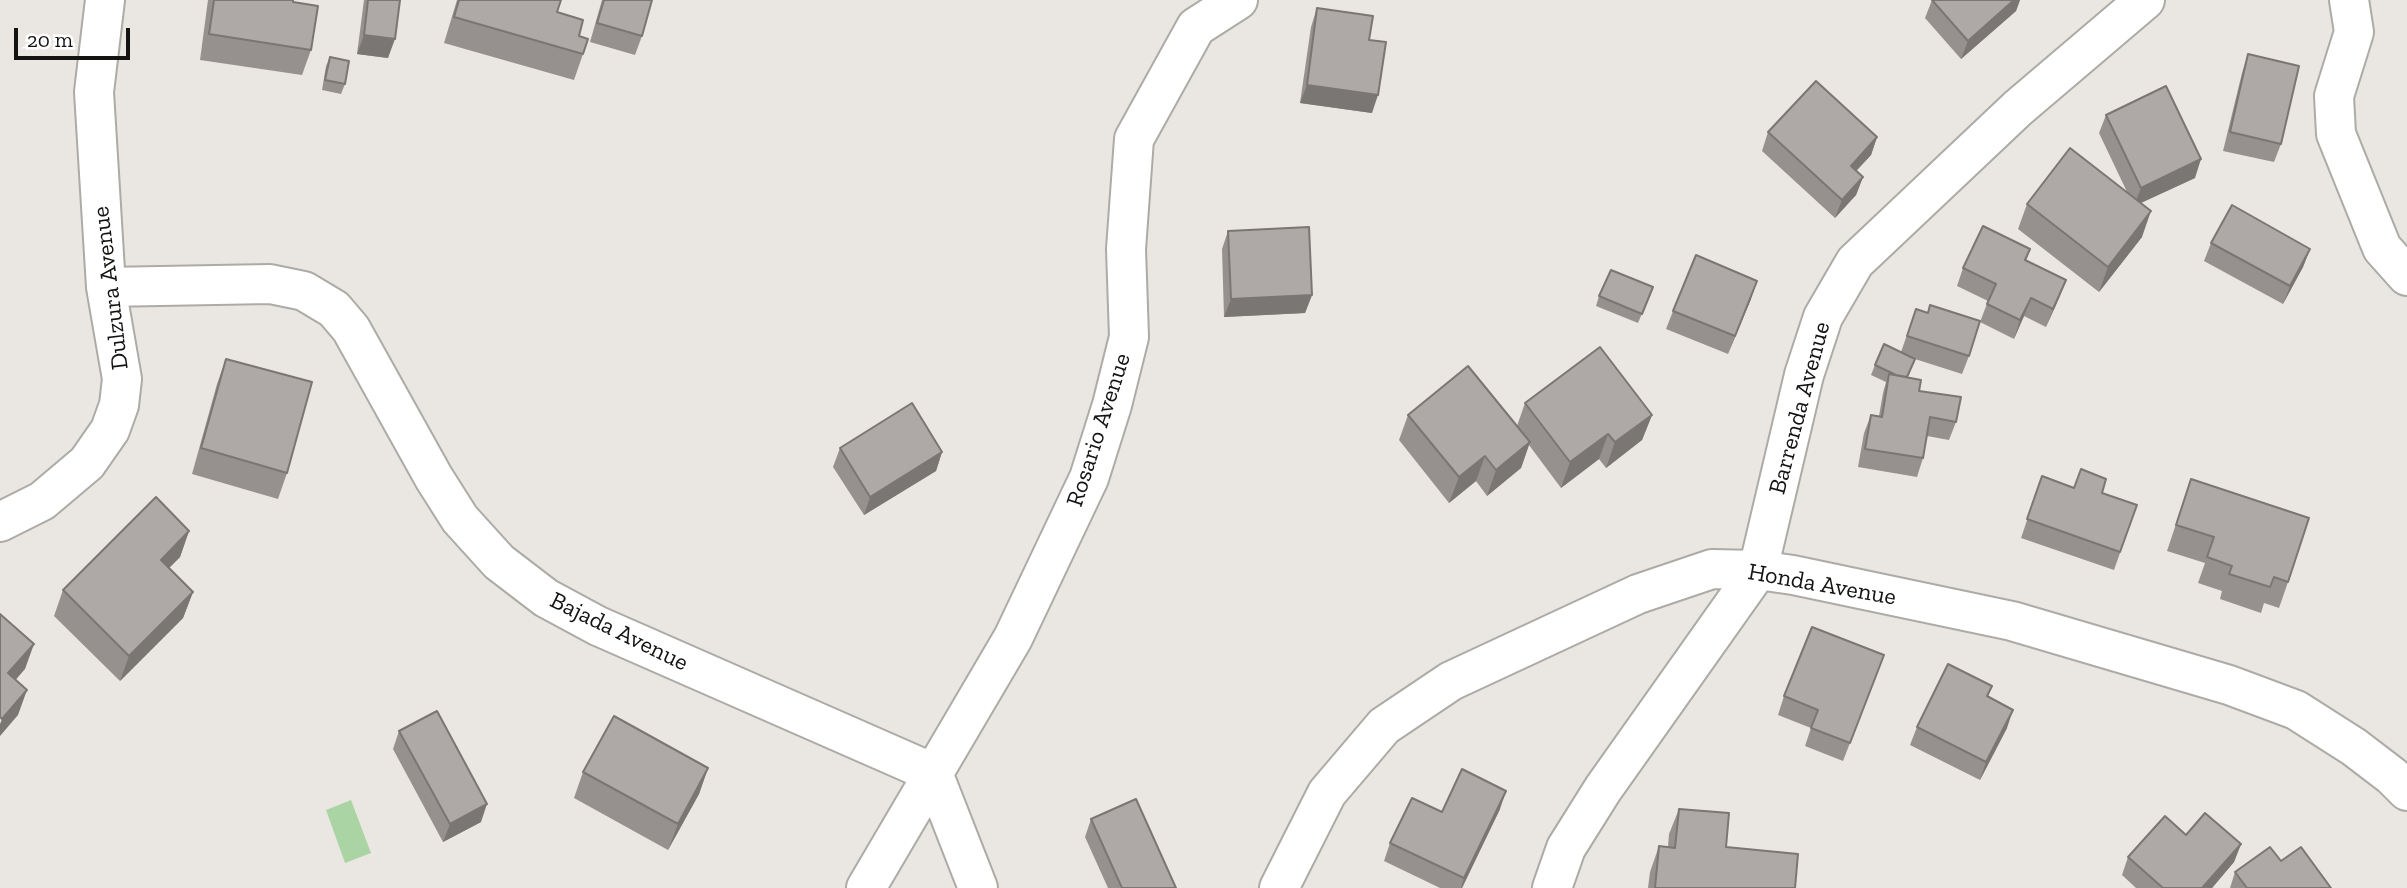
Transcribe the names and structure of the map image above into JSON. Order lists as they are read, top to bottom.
{
  "streets": {
    "street": [
      "Dulzura Avenue",
      "Barrenda Avenue",
      "Rosario Avenue",
      "Honda Avenue",
      "Bajada Avenue"
    ]
  },
  "crossings": [
    ["Dulzura Avenue", "Bajada Avenue"],
    ["Barrenda Avenue", "Honda Avenue"],
    ["Rosario Avenue", "Bajada Avenue"]
  ],
  "scale_bar": "20 m"
}
